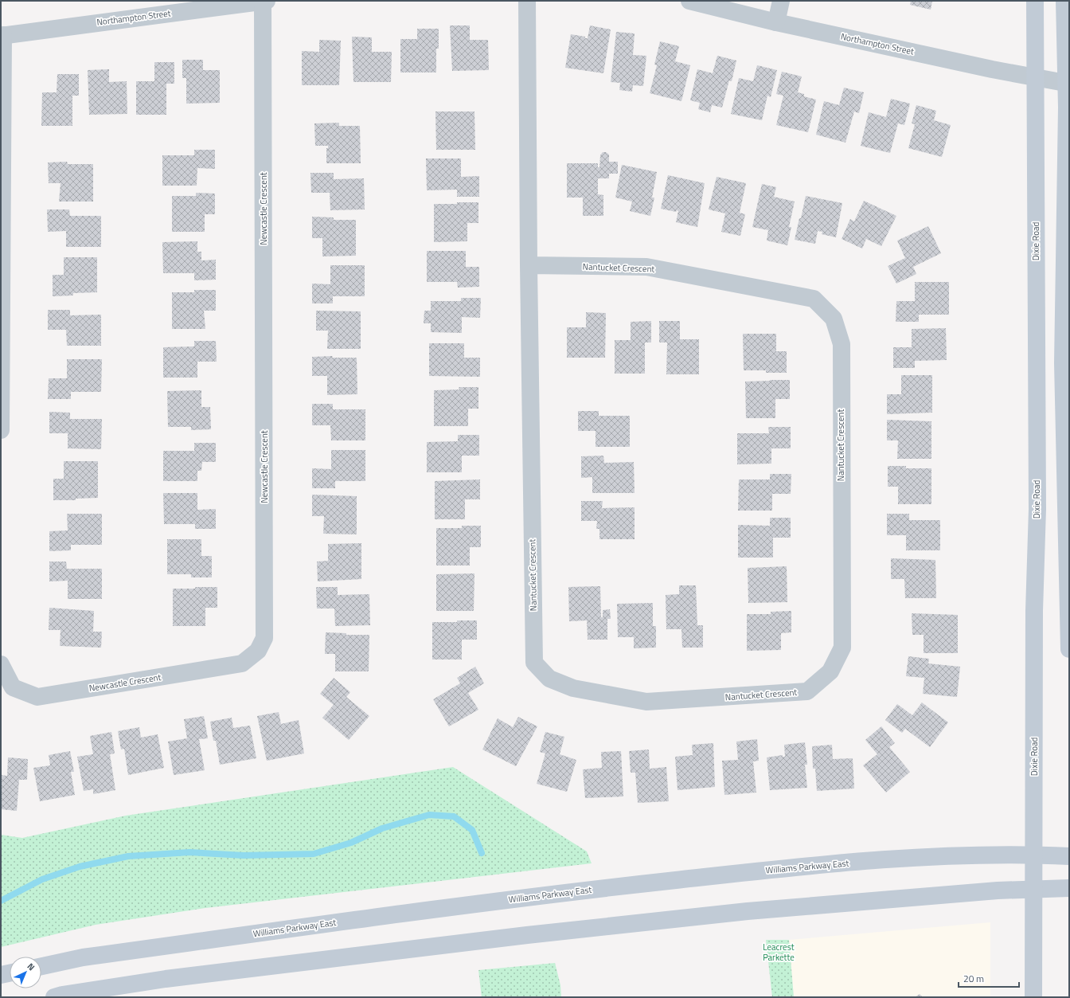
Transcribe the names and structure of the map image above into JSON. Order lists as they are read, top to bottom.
{
  "streets": {
    "main road": ["Dixie Road", "Williams Parkway East"],
    "street": ["Northampton Street", "Newcastle Crescent", "Nantucket Crescent"]
  },
  "crossings": [
    ["Northampton Street", "Newcastle Crescent"],
    ["Northampton Street", "Dixie Road"],
    ["Dixie Road", "Williams Parkway East"]
  ],
  "parks": ["Leacrest Parkette"],
  "scale_bar": "20 m",
  "north": "top right"
}
